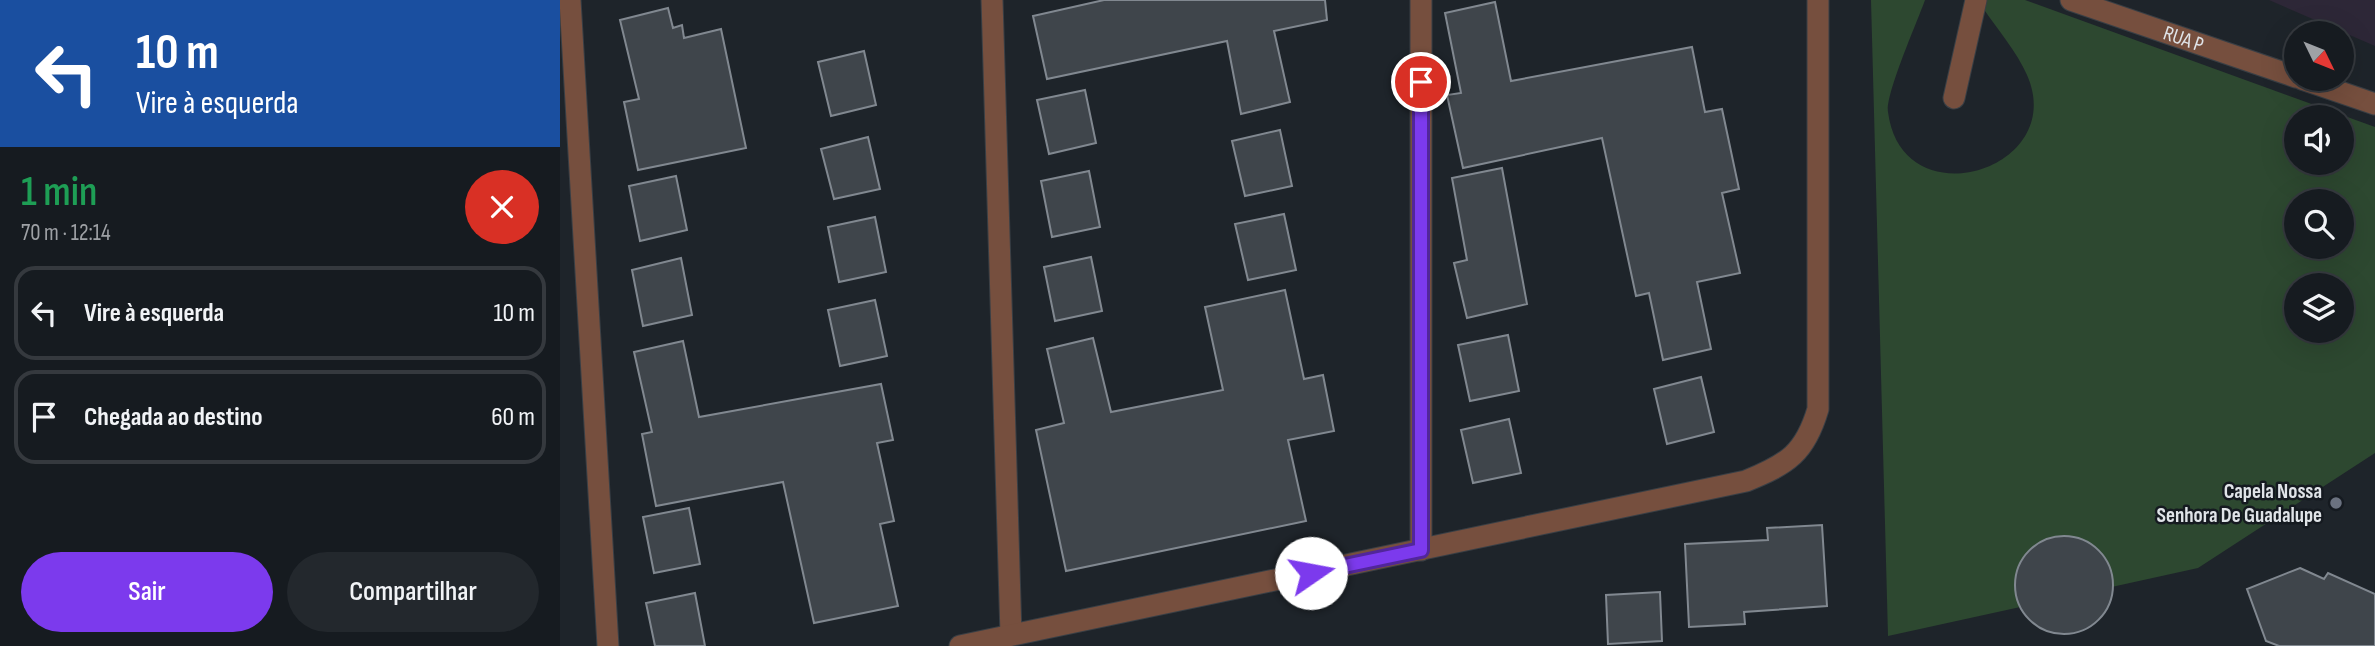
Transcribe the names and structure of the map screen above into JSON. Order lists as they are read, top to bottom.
{
  "streets": {
    "street": ["RUA P"]
  },
  "places": ["Capela Nossa Senhora De Guadalupe"],
  "north": "bottom right",
  "page": {
    "turn": ["10 m", "Vire à esquerda"],
    "heading": ["1 min", "70 m · 12:14"],
    "list": [
      {
        "name": "Vire à esquerda",
        "value": "10 m"
      },
      {
        "name": "Chegada ao destino",
        "value": "60 m"
      }
    ],
    "buttons": ["Sair", "Compartilhar"]
  }
}
